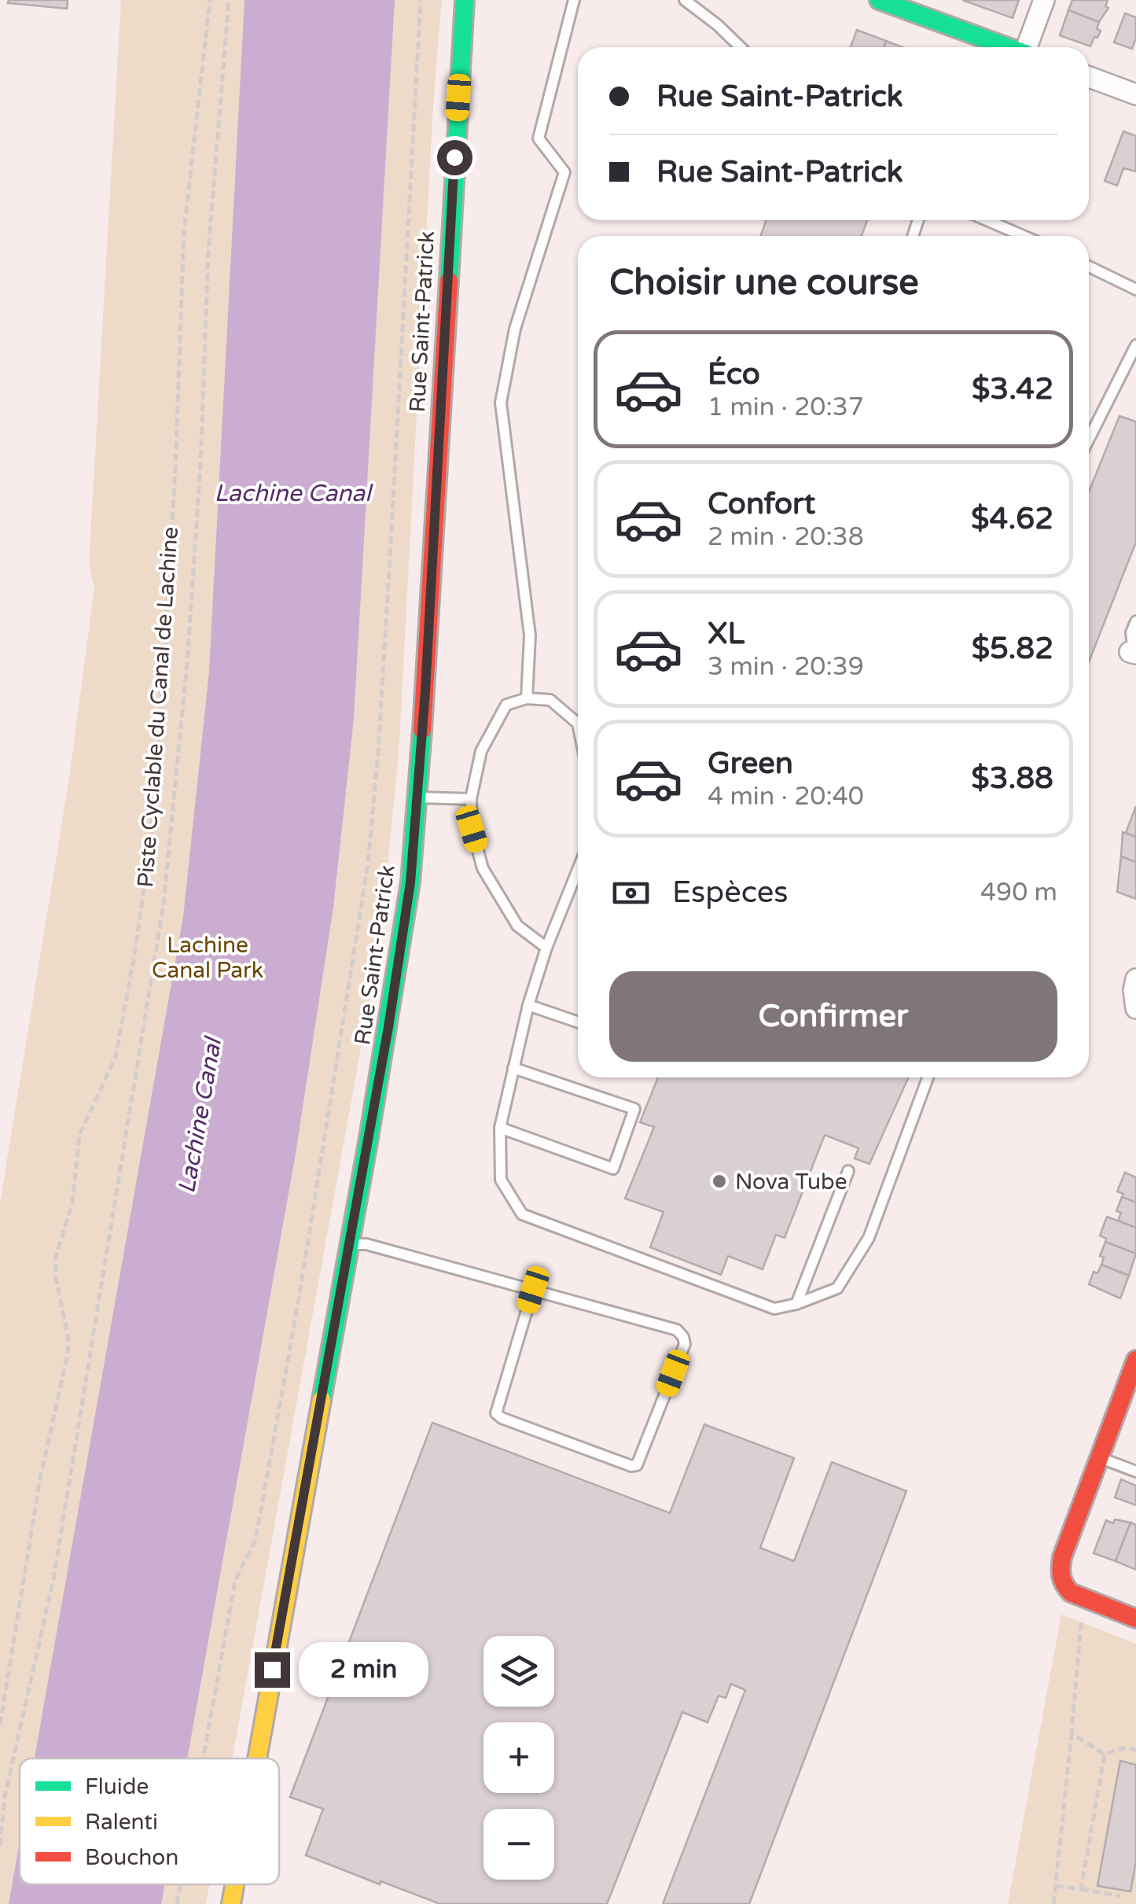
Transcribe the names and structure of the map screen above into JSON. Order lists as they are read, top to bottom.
{
  "streets": {
    "main road": ["Rue Saint-Patrick"],
    "path": ["Piste Cyclable du Canal de Lachine"]
  },
  "water": ["Lachine Canal"],
  "parks": ["Lachine Canal Park"],
  "places": ["Nova Tube"],
  "legend": ["Fluide", "Ralenti", "Bouchon"],
  "page": {
    "banner": ["Rue Saint-Patrick", "Rue Saint-Patrick"],
    "heading": "Choisir une course",
    "list": [
      {
        "name": "Éco",
        "note": "1 min · 20:37",
        "value": "$3.42"
      },
      {
        "name": "Confort",
        "note": "2 min · 20:38",
        "value": "$4.62"
      },
      {
        "name": "XL",
        "note": "3 min · 20:39",
        "value": "$5.82"
      },
      {
        "name": "Green",
        "note": "4 min · 20:40",
        "value": "$3.88"
      }
    ],
    "pay": ["Espèces", "490 m"],
    "buttons": "Confirmer",
    "map_buttons": ["+", "−"],
    "bubble": "2 min"
  }
}
